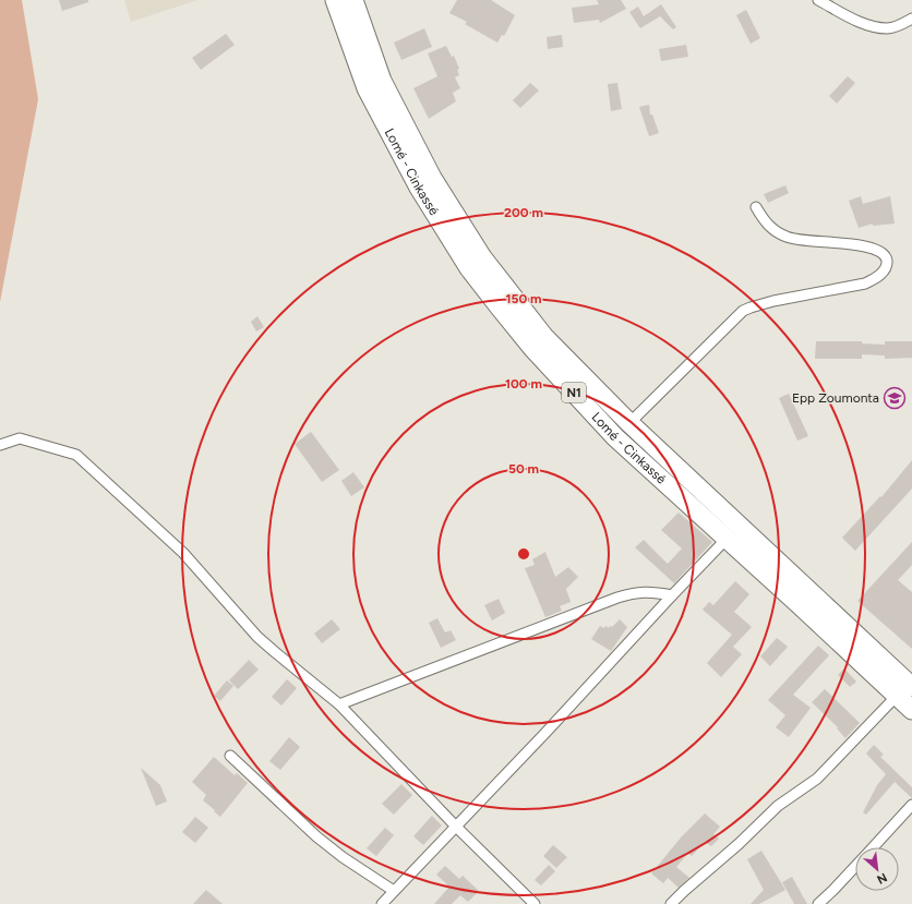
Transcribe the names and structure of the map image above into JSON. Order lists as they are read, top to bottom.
{
  "streets": {
    "highway": ["Lomé - Cinkassé", "N1"]
  },
  "places": {
    "school or university": ["Epp Zoumonta"]
  },
  "north": "bottom right",
  "rings": [
    "200 m",
    "150 m",
    "100 m",
    "50 m"
  ]
}
